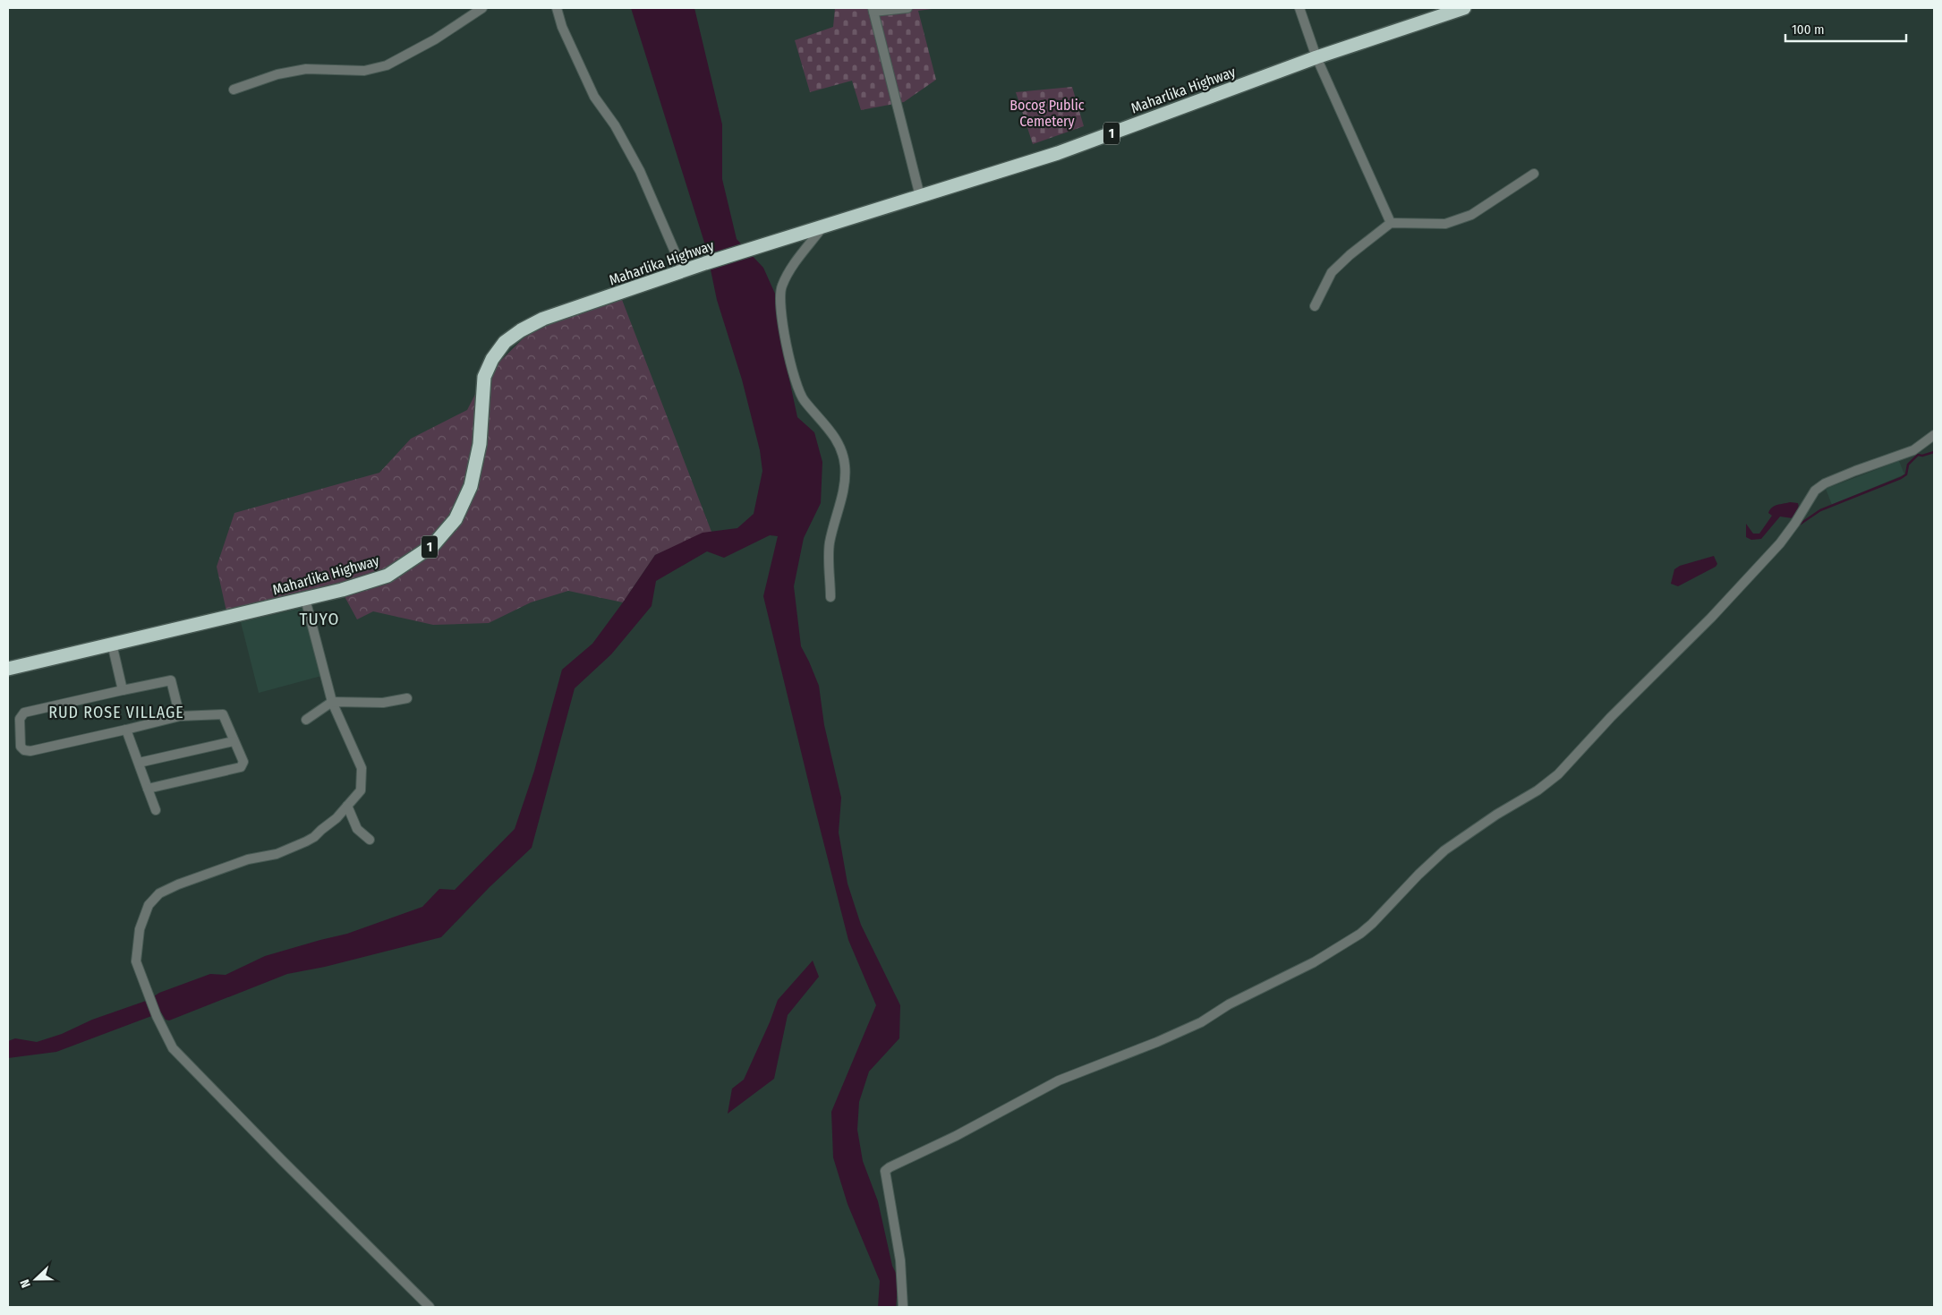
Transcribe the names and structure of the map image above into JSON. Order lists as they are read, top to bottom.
{
  "streets": {
    "highway": ["Maharlika Highway", "1"]
  },
  "districts": ["TUYO", "RUD ROSE VILLAGE"],
  "parks": ["Bocog Public Cemetery"],
  "scale_bar": "100 m",
  "north": "left"
}
